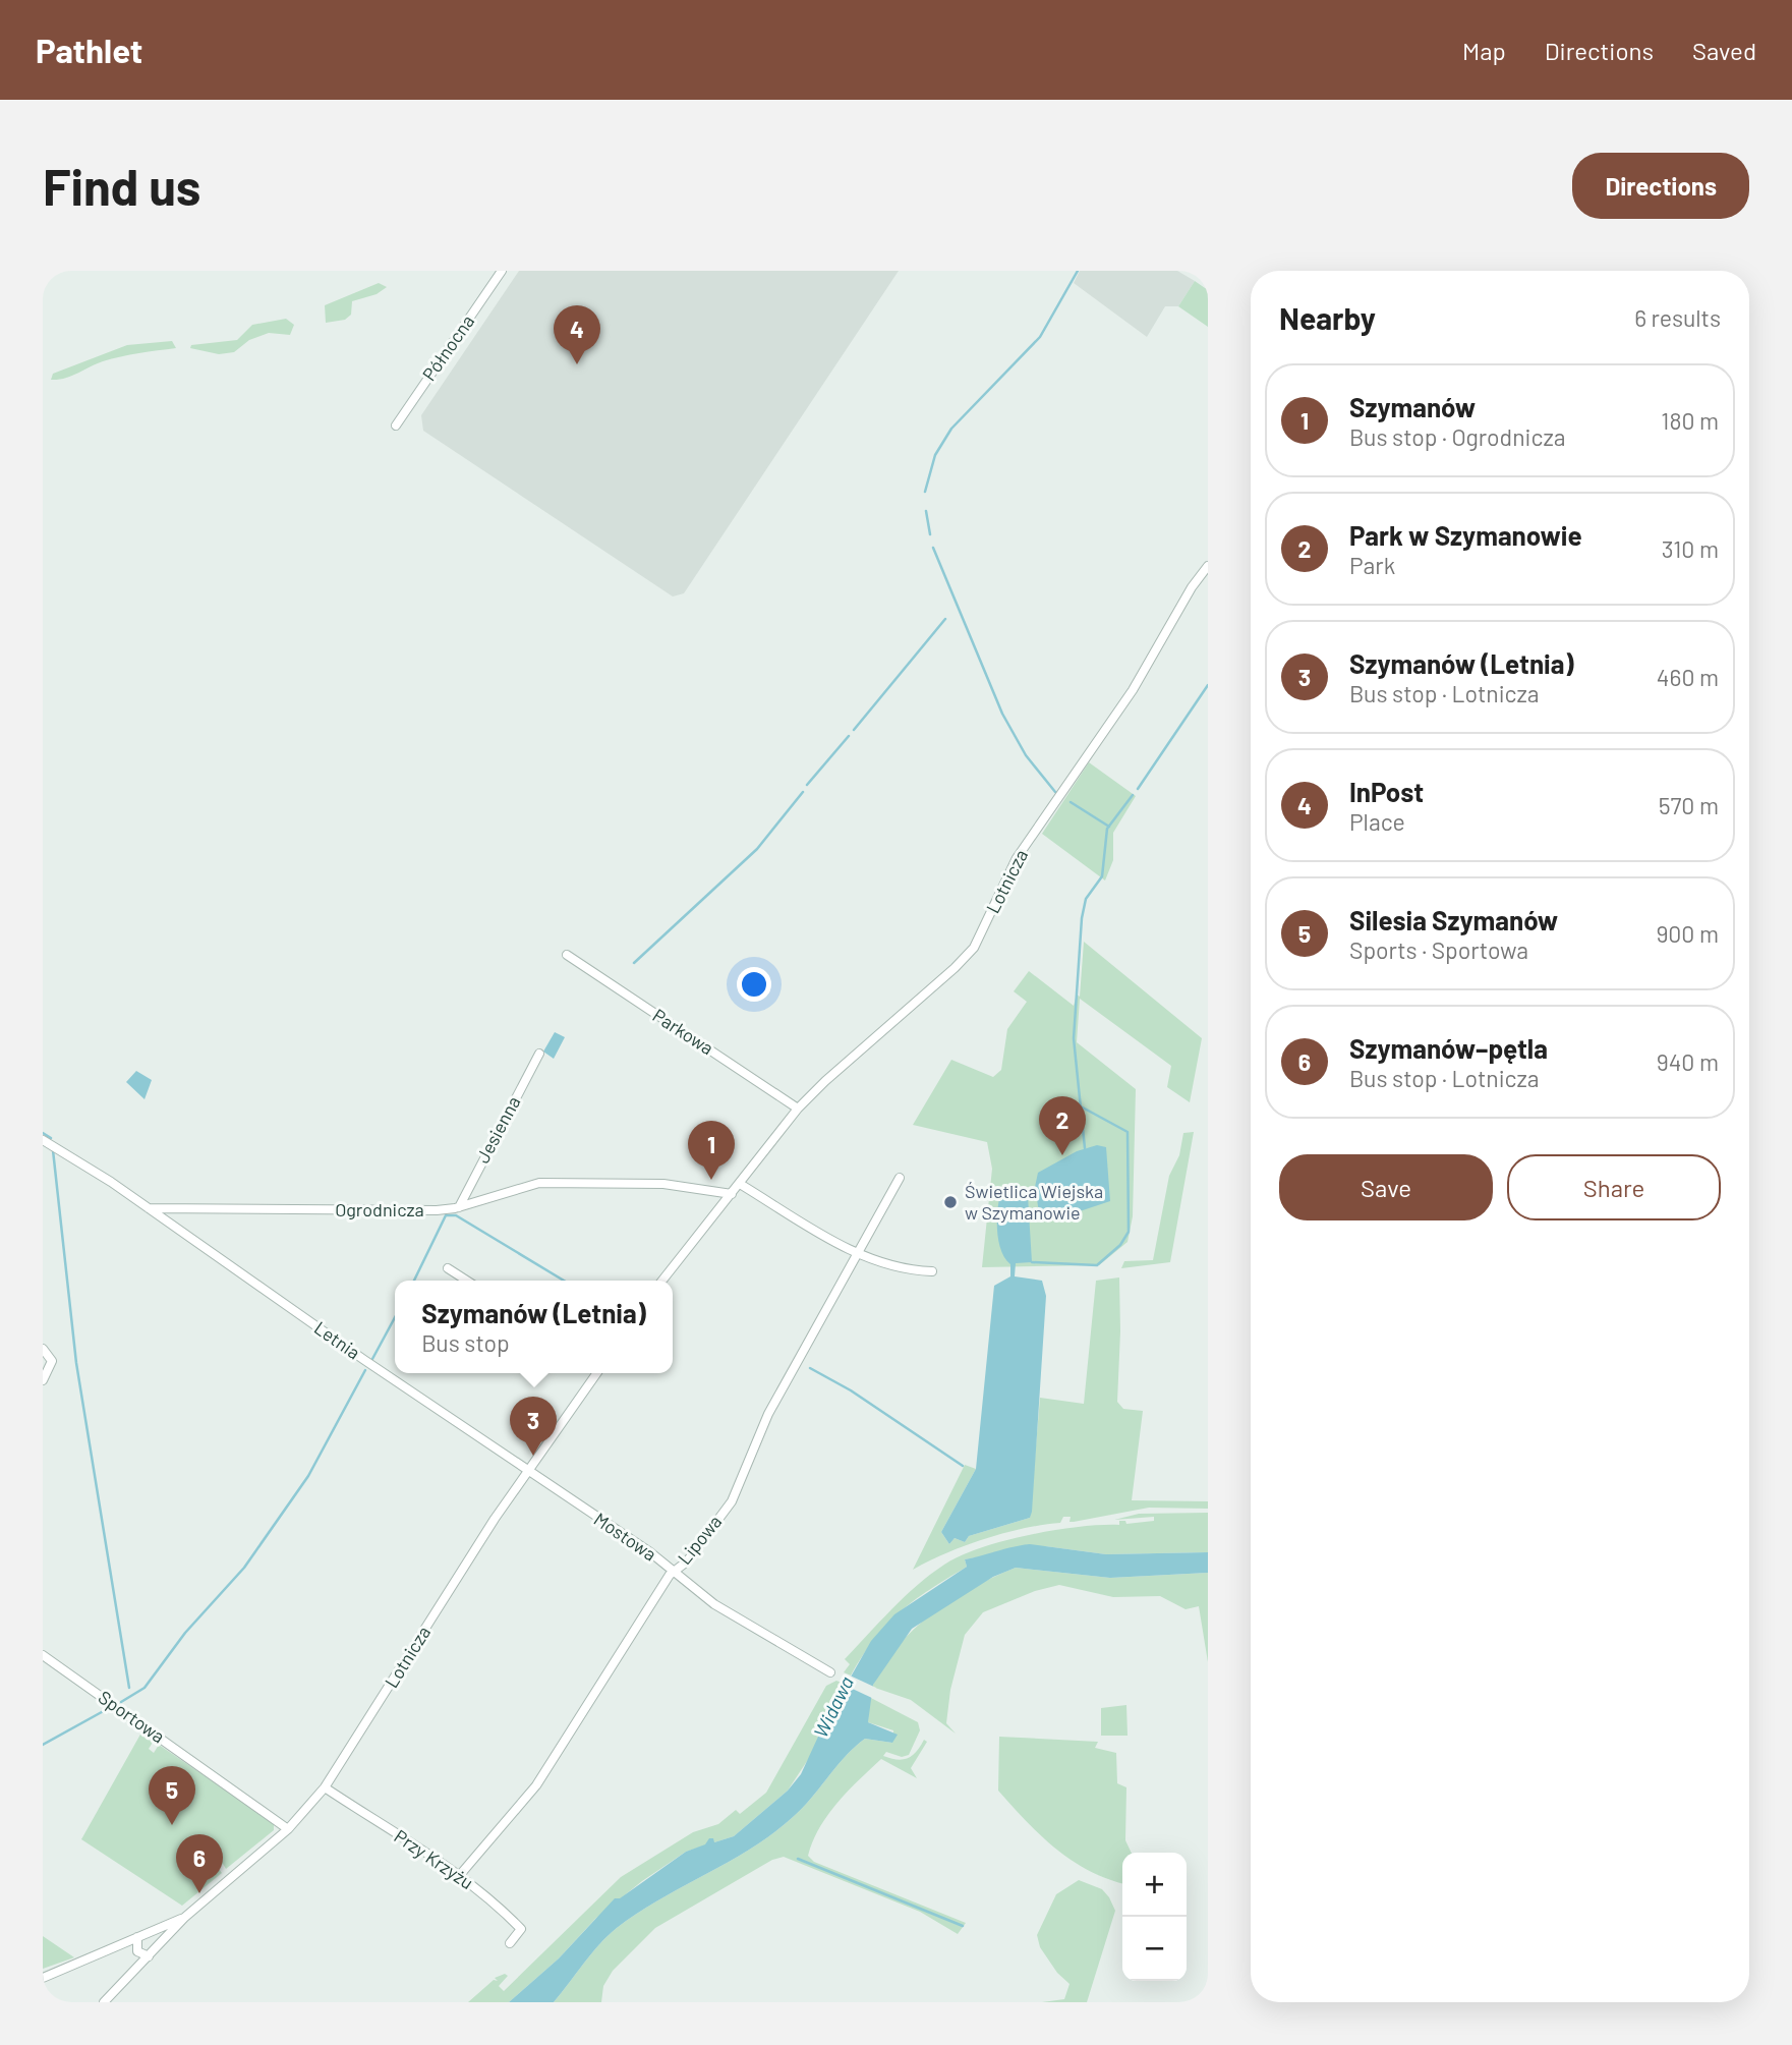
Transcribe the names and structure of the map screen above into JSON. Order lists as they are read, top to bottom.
{
  "streets": {
    "street": [
      "Północna",
      "Lotnicza",
      "Parkowa",
      "Jesienna",
      "Ogrodnicza",
      "Letnia",
      "Mostowa",
      "Lipowa",
      "Sportowa",
      "Przy Krzyżu"
    ]
  },
  "crossings": [
    ["Lotnicza", "Parkowa"],
    ["Lotnicza", "Ogrodnicza"],
    ["Lotnicza", "Letnia"],
    ["Lotnicza", "Mostowa"],
    ["Lotnicza", "Sportowa"],
    ["Lotnicza", "Przy Krzyżu"],
    ["Jesienna", "Ogrodnicza"],
    ["Ogrodnicza", "Letnia"],
    ["Ogrodnicza", "Lipowa"],
    ["Letnia", "Mostowa"],
    ["Mostowa", "Lipowa"],
    ["Lipowa", "Przy Krzyżu"]
  ],
  "water": ["Widawa"],
  "places": ["Świetlica Wiejska w Szymanowie"],
  "page": {
    "header": "Pathlet",
    "nav": ["Map", "Directions", "Saved"],
    "buttons": [
      "Directions",
      ["Save", "Share"]
    ],
    "title": "Find us",
    "heading": ["Nearby", "6 results"],
    "pins": [
      "4",
      "2",
      "1",
      "3",
      "5",
      "6"
    ],
    "list": [
      {
        "mark": "1",
        "name": "Szymanów",
        "note": "Bus stop · Ogrodnicza",
        "value": "180 m"
      },
      {
        "mark": "2",
        "name": "Park w Szymanowie",
        "note": "Park",
        "value": "310 m"
      },
      {
        "mark": "3",
        "name": "Szymanów (Letnia)",
        "note": "Bus stop · Lotnicza",
        "value": "460 m"
      },
      {
        "mark": "4",
        "name": "InPost",
        "note": "Place",
        "value": "570 m"
      },
      {
        "mark": "5",
        "name": "Silesia Szymanów",
        "note": "Sports · Sportowa",
        "value": "900 m"
      },
      {
        "mark": "6",
        "name": "Szymanów–pętla",
        "note": "Bus stop · Lotnicza",
        "value": "940 m"
      }
    ],
    "popup": ["Szymanów (Letnia)", "Bus stop"],
    "map_buttons": ["+", "−"]
  }
}
